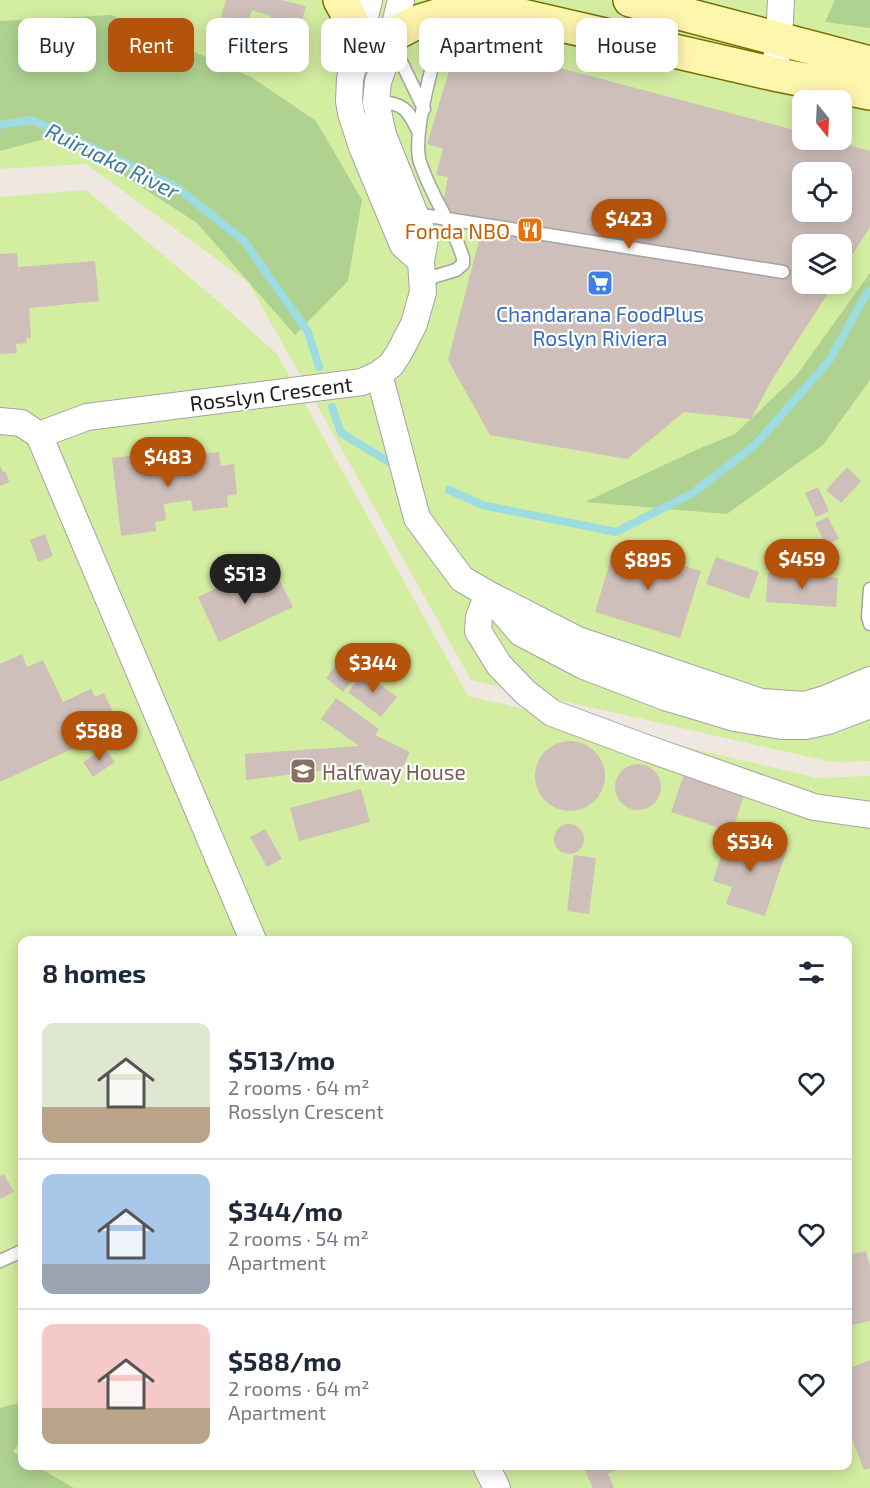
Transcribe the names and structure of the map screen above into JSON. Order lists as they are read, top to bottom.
{
  "streets": {
    "street": ["Rosslyn Crescent"]
  },
  "water": ["Ruiruaka River"],
  "places": {
    "restaurant": ["Fonda NBO"],
    "supermarket": ["Chandarana FoodPlus Roslyn Riviera"],
    "school or university": ["Halfway House"]
  },
  "north": "bottom",
  "page": {
    "chip": [
      "Buy",
      "Rent",
      "Filters",
      "New",
      "Apartment",
      "House"
    ],
    "price": [
      "$423",
      "$483",
      "$459",
      "$895",
      "$513",
      "$344",
      "$588",
      "$534"
    ],
    "heading": "8 homes",
    "list": [
      {
        "name": "$513/mo",
        "note": "2 rooms · 64 m² · Rosslyn Crescent"
      },
      {
        "name": "$344/mo",
        "note": "2 rooms · 54 m² · Apartment"
      },
      {
        "name": "$588/mo",
        "note": "2 rooms · 64 m² · Apartment"
      }
    ]
  }
}
